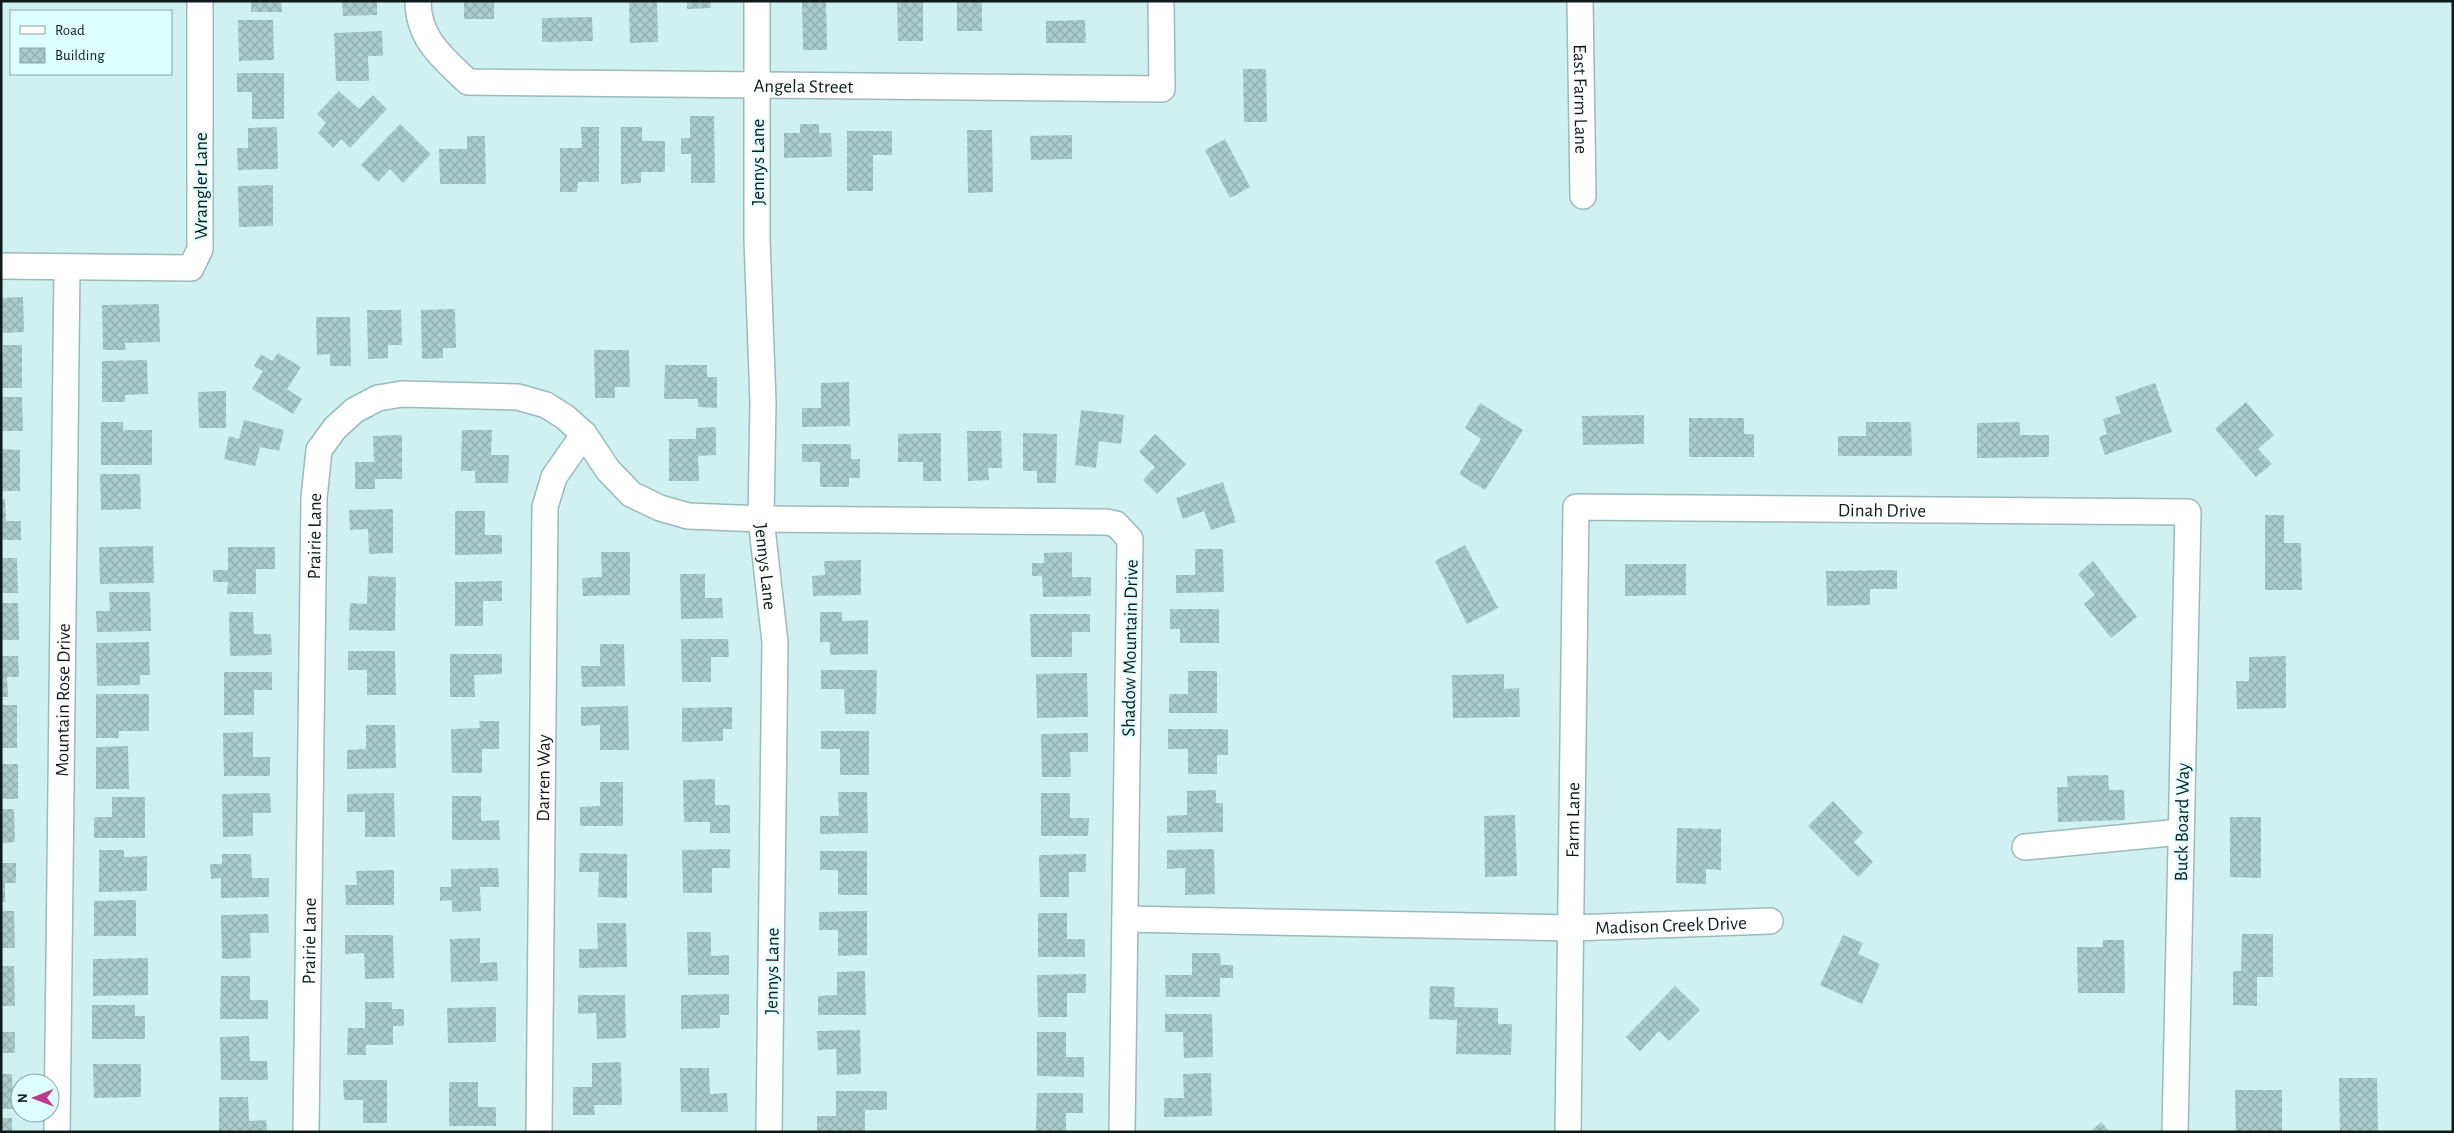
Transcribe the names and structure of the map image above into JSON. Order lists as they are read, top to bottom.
{
  "streets": {
    "street": [
      "Angela Street",
      "East Farm Lane",
      "Jennys Lane",
      "Wrangler Lane",
      "Dinah Drive",
      "Prairie Lane",
      "Shadow Mountain Drive",
      "Mountain Rose Drive",
      "Darren Way",
      "Farm Lane",
      "Buck Board Way",
      "Madison Creek Drive"
    ]
  },
  "crossings": [
    ["Angela Street", "Jennys Lane"],
    ["Jennys Lane", "Prairie Lane"],
    ["Jennys Lane", "Shadow Mountain Drive"],
    ["Wrangler Lane", "Mountain Rose Drive"],
    ["Dinah Drive", "Farm Lane"],
    ["Dinah Drive", "Buck Board Way"],
    ["Prairie Lane", "Shadow Mountain Drive"],
    ["Prairie Lane", "Darren Way"],
    ["Shadow Mountain Drive", "Madison Creek Drive"],
    ["Farm Lane", "Madison Creek Drive"]
  ],
  "legend": ["Road", "Building"],
  "north": "left"
}
